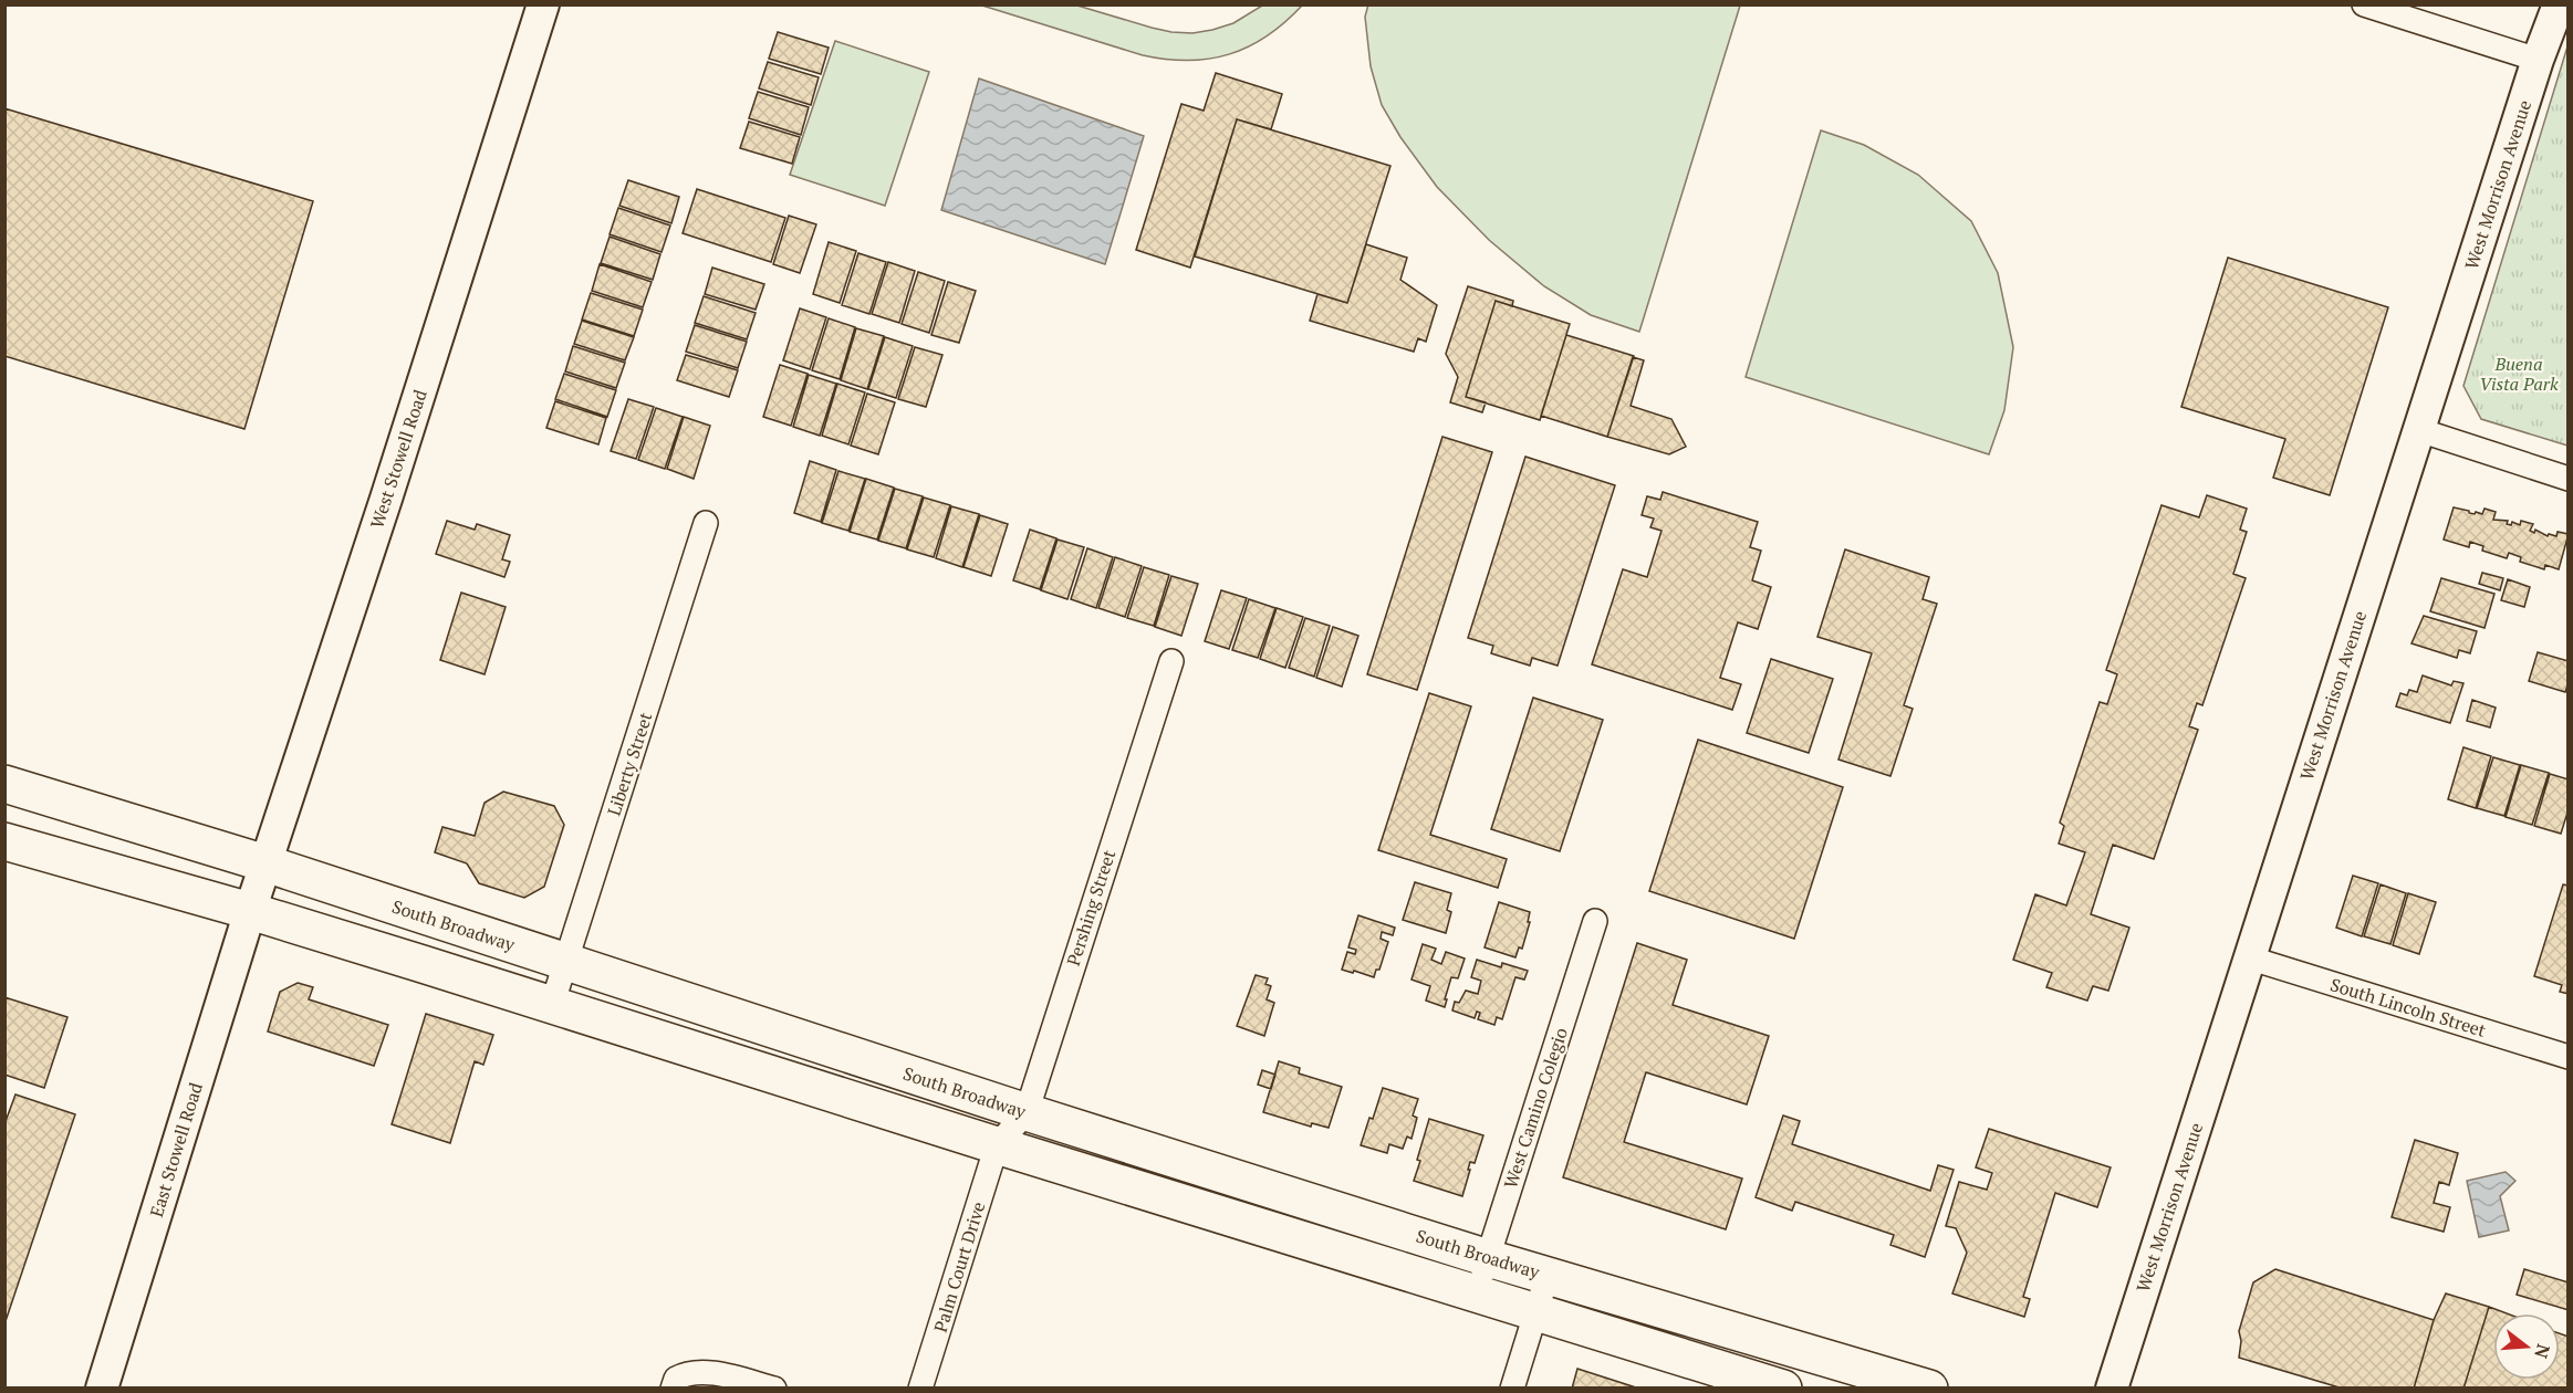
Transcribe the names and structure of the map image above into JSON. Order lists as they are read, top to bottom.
{
  "streets": {
    "main road": ["South Broadway"],
    "street": [
      "West Morrison Avenue",
      "West Stowell Road",
      "Liberty Street",
      "Pershing Street",
      "South Lincoln Street",
      "West Camino Colegio",
      "East Stowell Road",
      "Palm Court Drive"
    ]
  },
  "crossings": [
    ["West Morrison Avenue", "South Lincoln Street"],
    ["West Stowell Road", "South Broadway"],
    ["West Stowell Road", "East Stowell Road"],
    ["Liberty Street", "South Broadway"],
    ["Pershing Street", "South Broadway"],
    ["Pershing Street", "Palm Court Drive"],
    ["South Broadway", "West Camino Colegio"]
  ],
  "parks": ["Buena Vista Park"],
  "north": "right"
}
